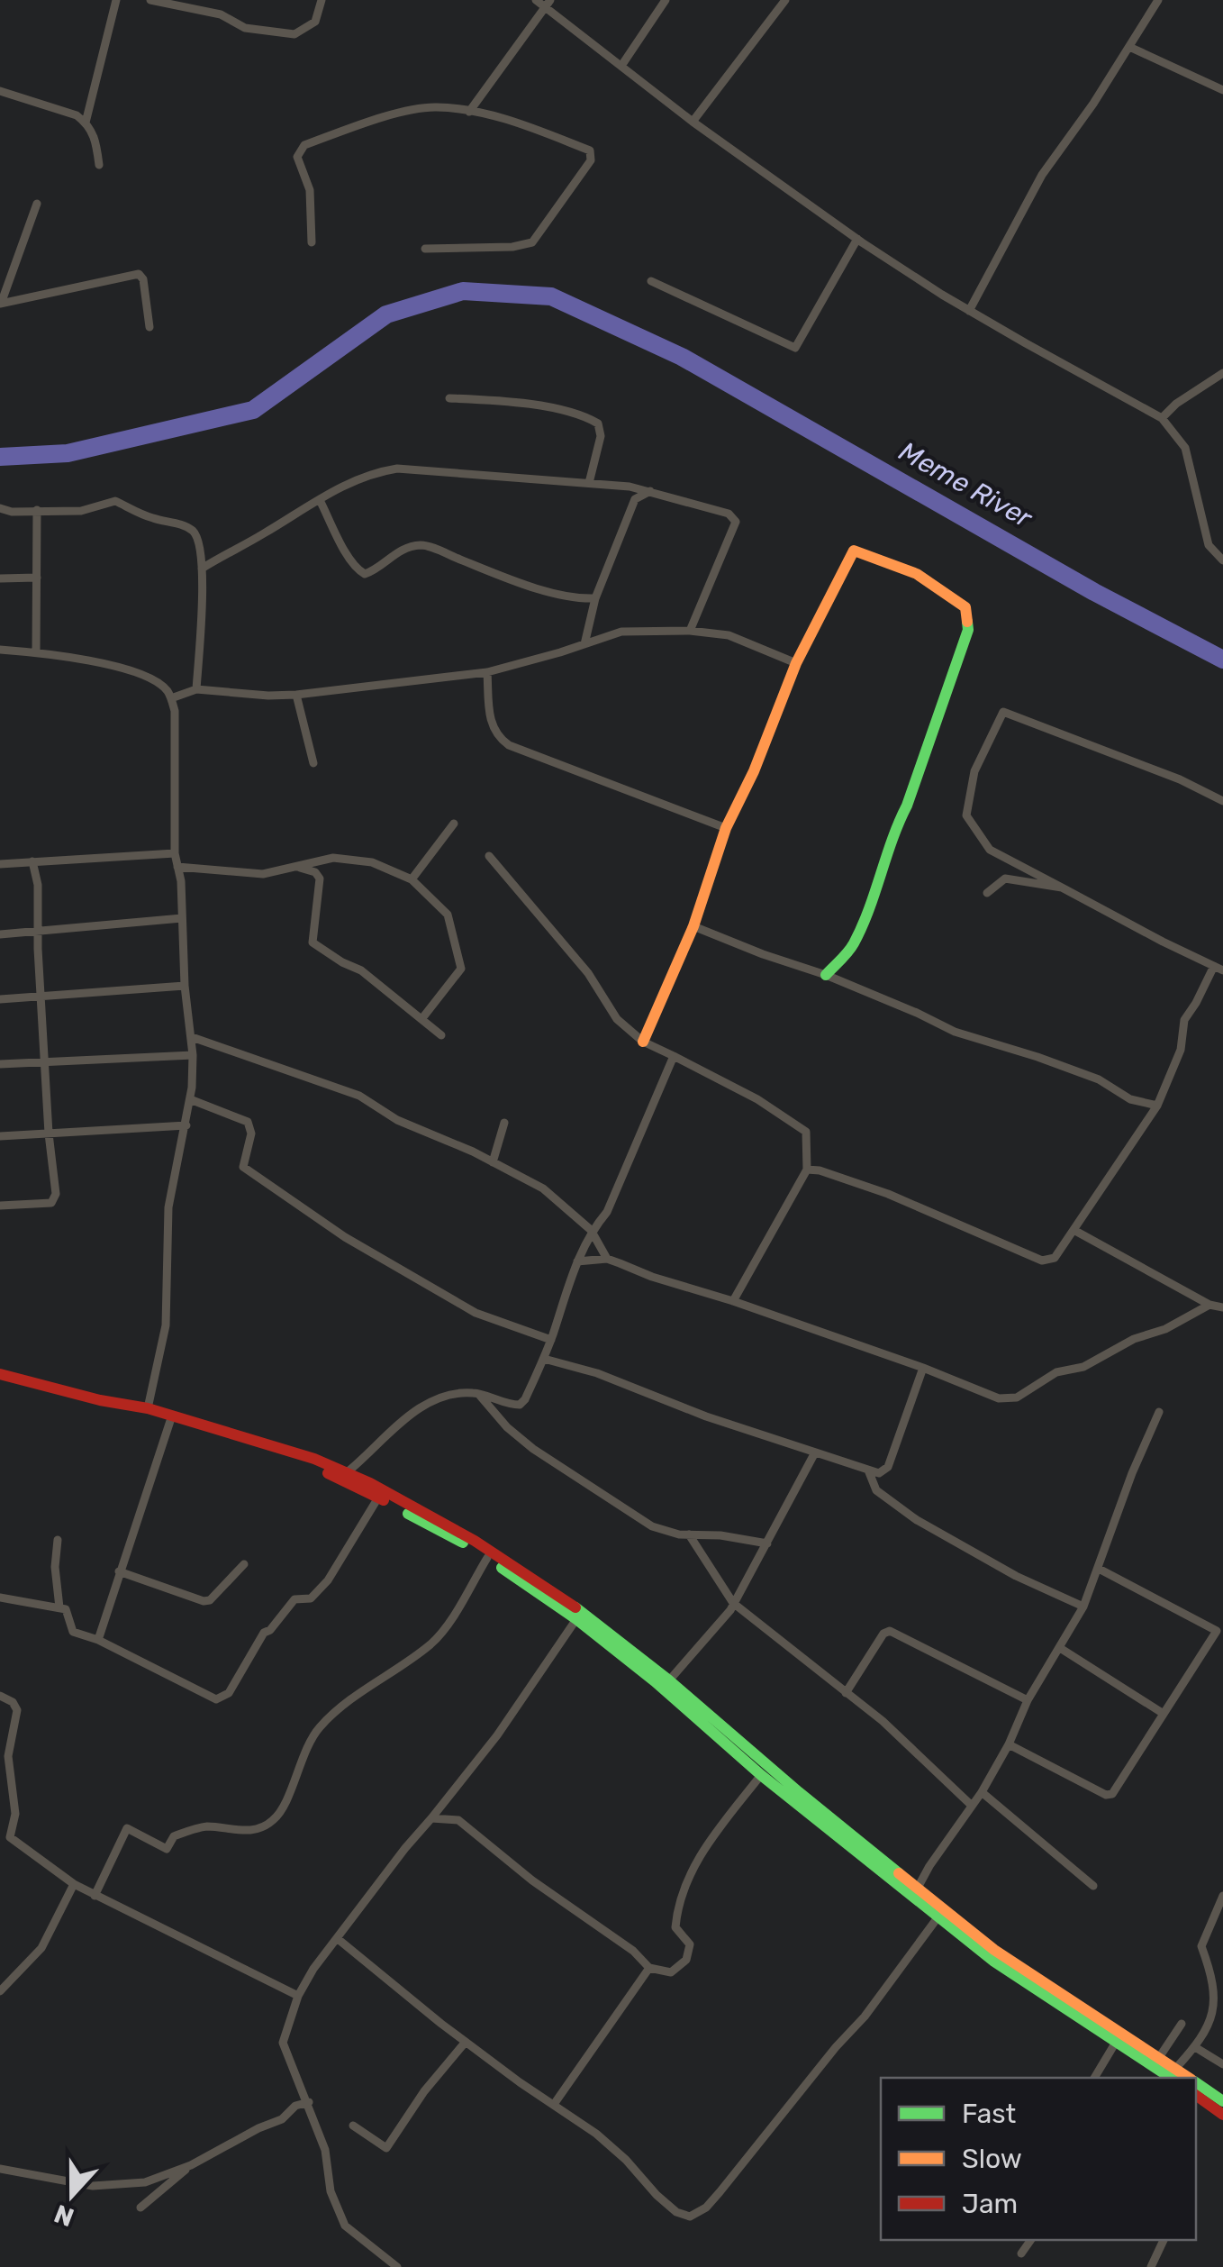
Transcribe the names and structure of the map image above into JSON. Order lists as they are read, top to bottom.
{
  "water": ["Meme River"],
  "legend": ["Fast", "Slow", "Jam"],
  "north": "bottom"
}
